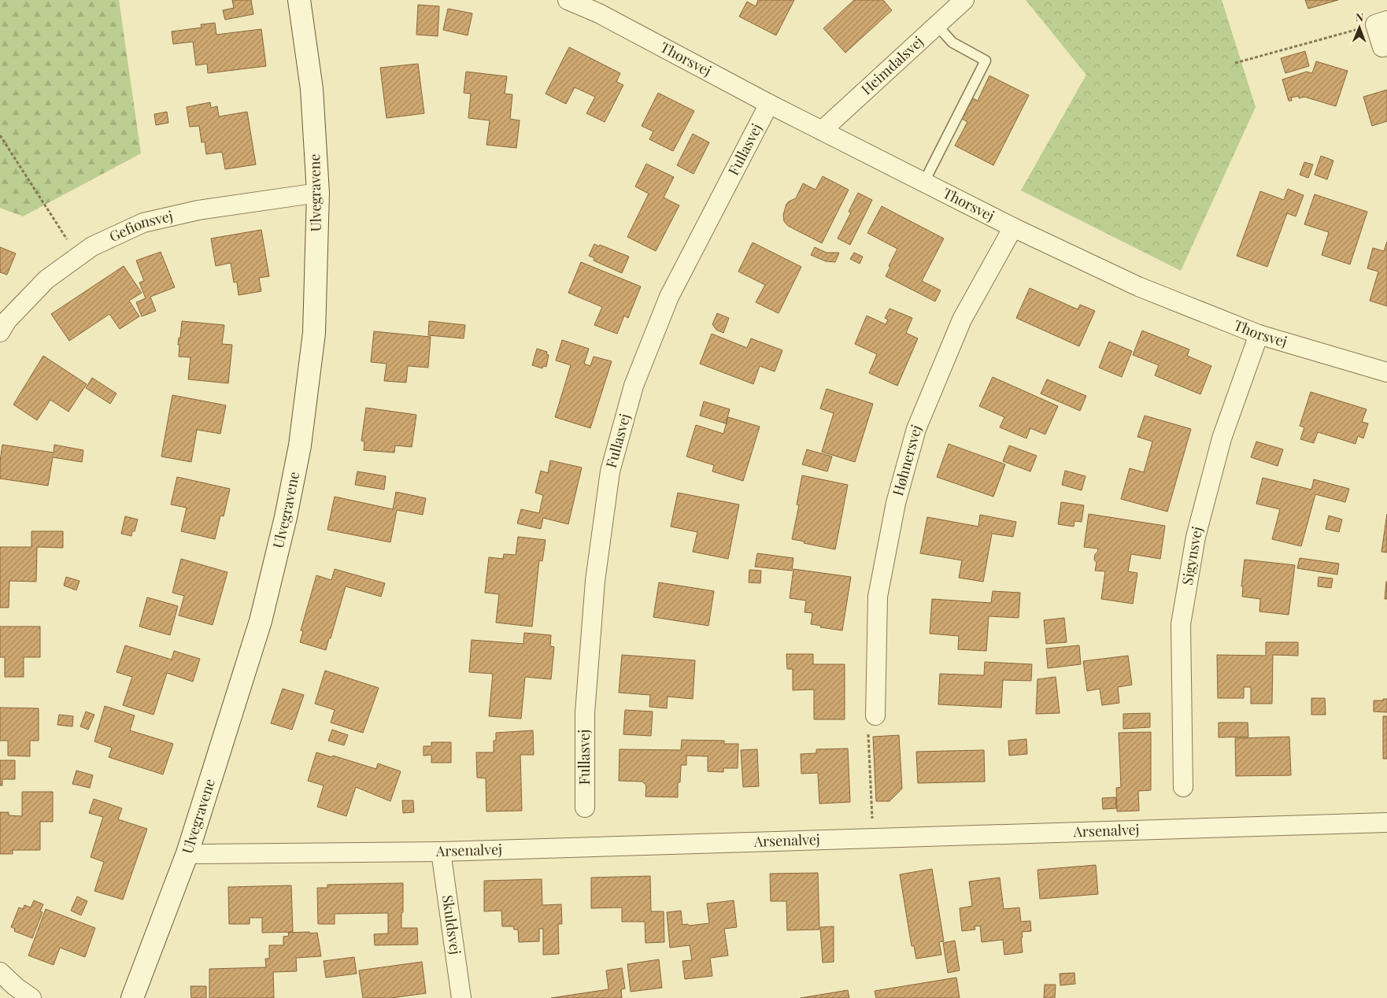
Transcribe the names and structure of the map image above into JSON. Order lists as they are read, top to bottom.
{
  "streets": {
    "street": [
      "Thorsvej",
      "Heimdalsvej",
      "Fullasvej",
      "Ulvegravene",
      "Gefionsvej",
      "Høhnersvej",
      "Sigynsvej",
      "Arsenalvej",
      "Skuldsvej"
    ]
  },
  "crossings": [
    ["Thorsvej", "Heimdalsvej"],
    ["Thorsvej", "Fullasvej"],
    ["Thorsvej", "Høhnersvej"],
    ["Thorsvej", "Sigynsvej"],
    ["Ulvegravene", "Gefionsvej"],
    ["Ulvegravene", "Arsenalvej"],
    ["Arsenalvej", "Skuldsvej"]
  ],
  "north": "top"
}
